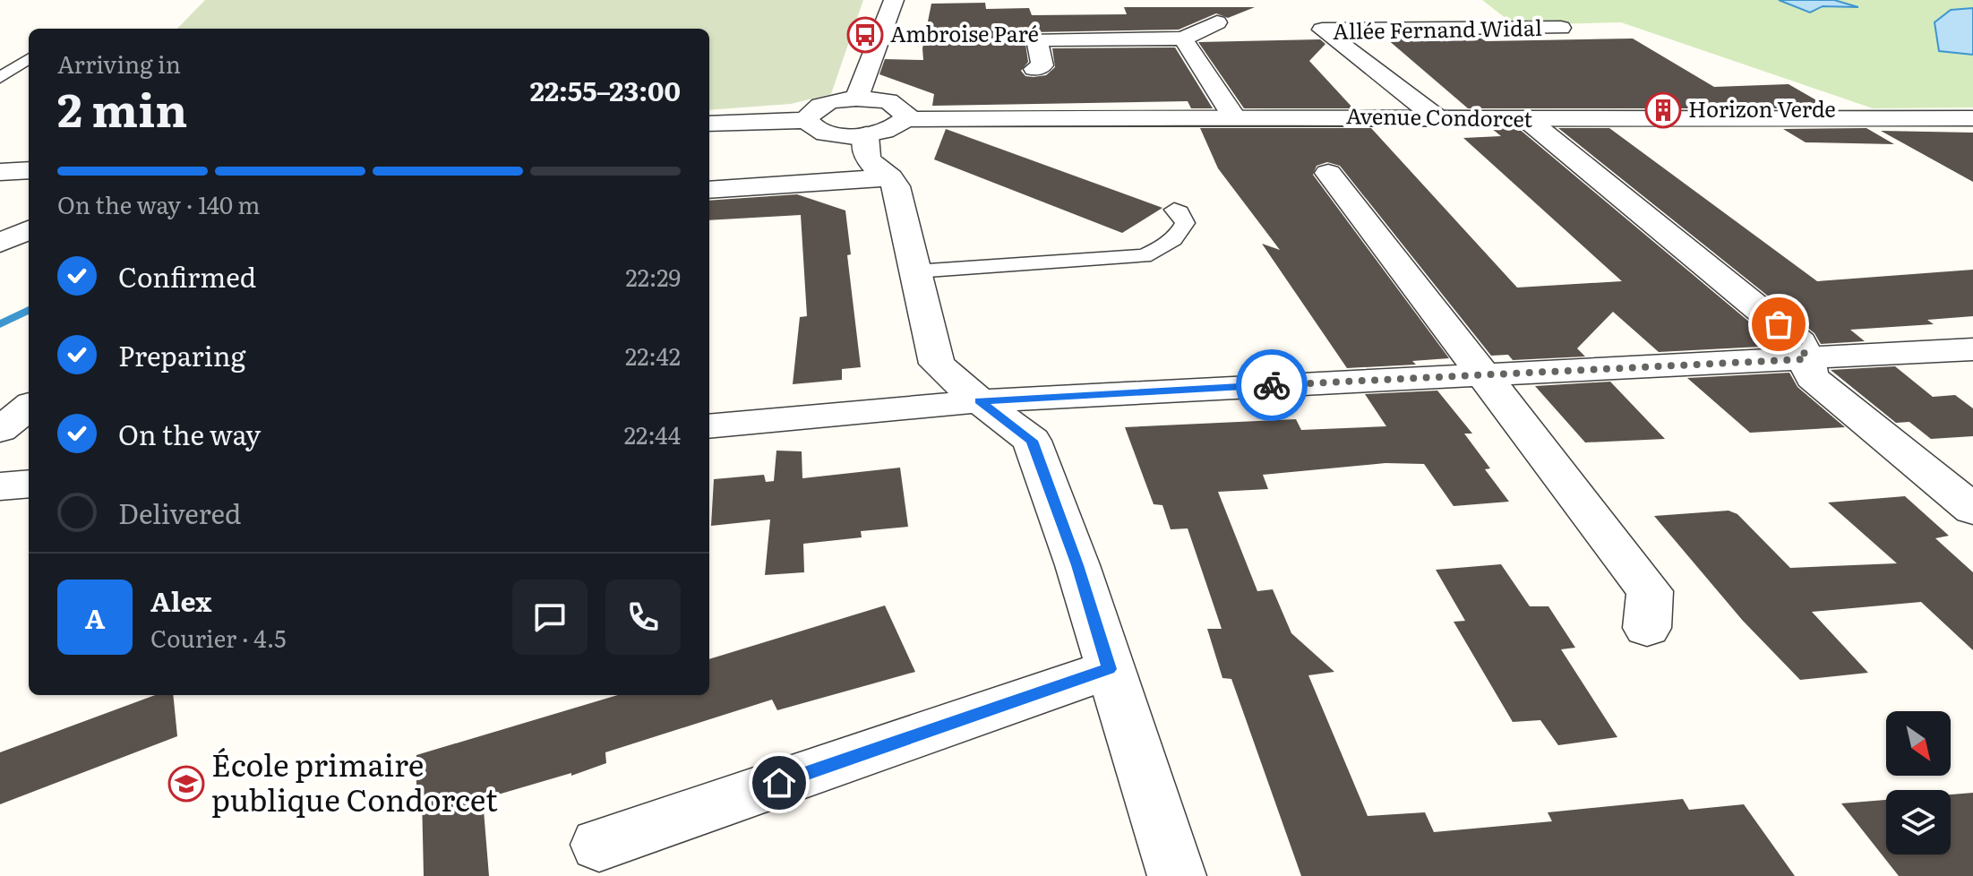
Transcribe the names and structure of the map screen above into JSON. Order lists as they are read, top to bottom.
{
  "streets": {
    "street": ["Allée Fernand Widal", "Avenue Condorcet"]
  },
  "crossings": [
    ["Allée Fernand Widal", "Avenue Condorcet"]
  ],
  "places": {
    "bus stop": ["Ambroise Paré"],
    "building": ["Horizon Verde"],
    "school or university": ["École primaire publique Condorcet"]
  },
  "north": "bottom right",
  "page": {
    "heading": ["2 min", "Arriving in", "22:55–23:00"],
    "panel": ["Alex", "Courier · 4.5"],
    "bar": "On the way · 140 m",
    "list": [
      ["Confirmed", "22:29"],
      ["Preparing", "22:42"],
      ["On the way", "22:44"],
      "Delivered"
    ],
    "round": "A"
  }
}
